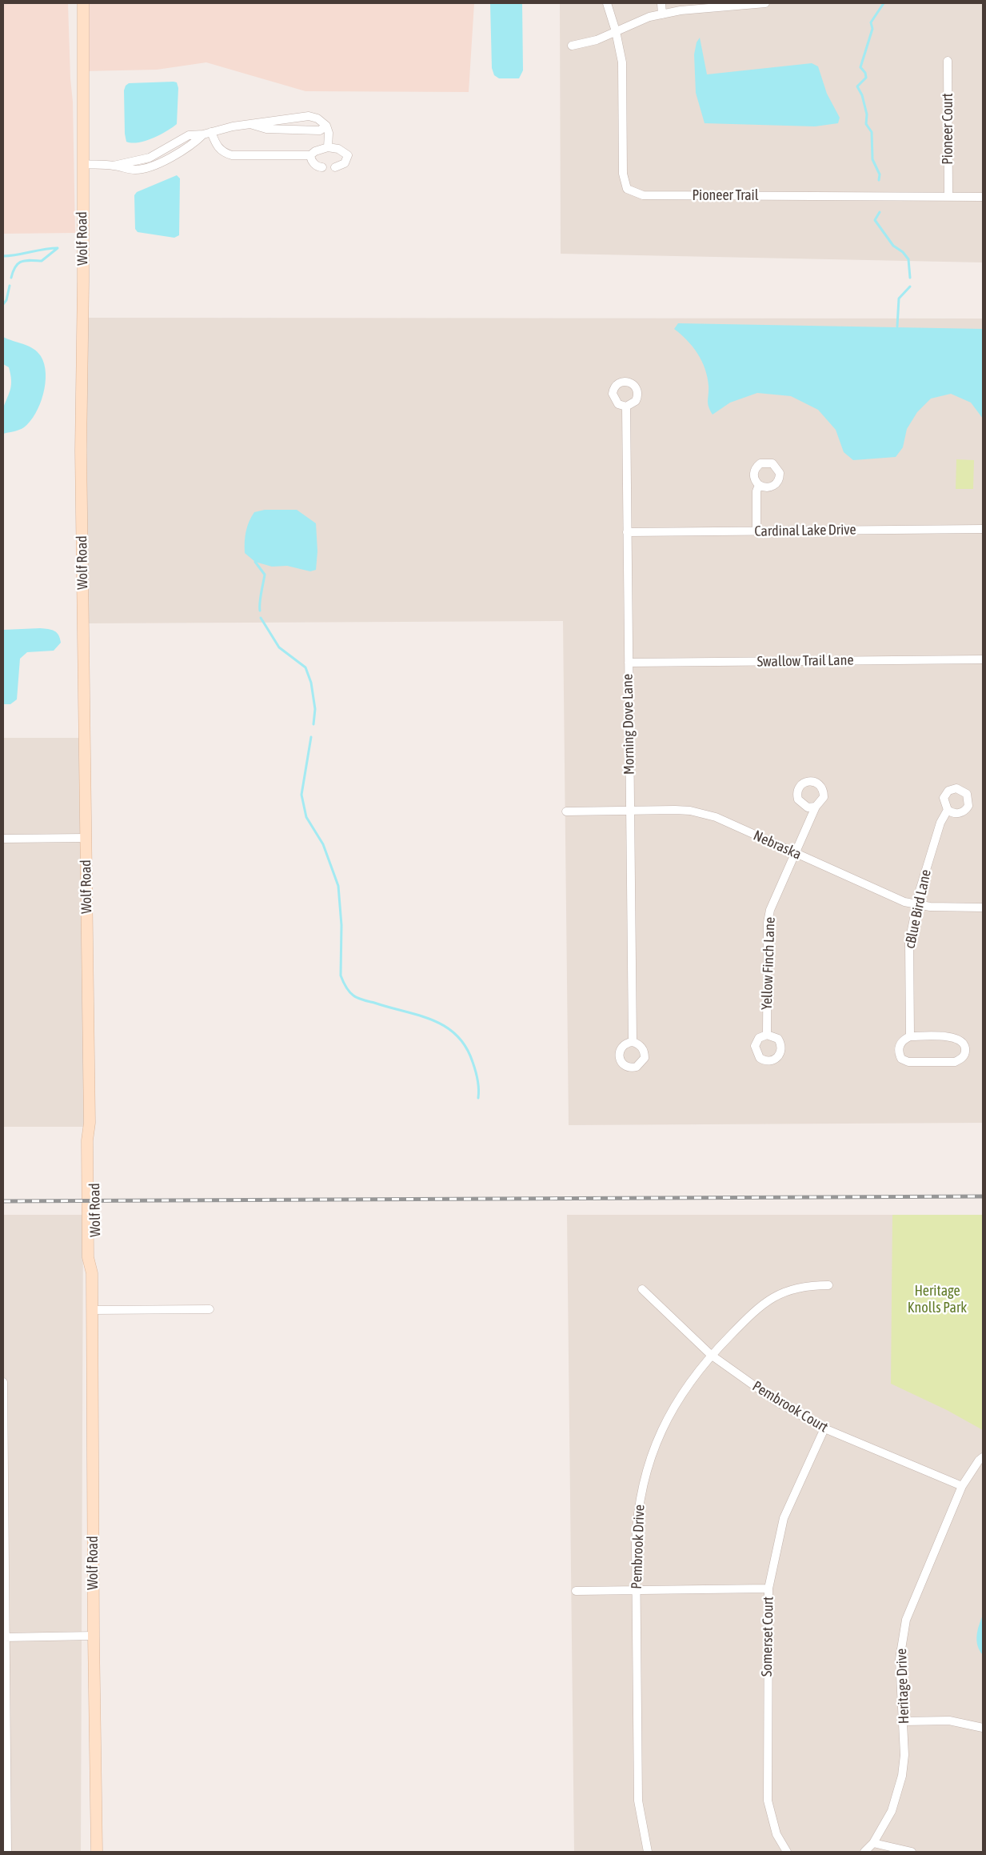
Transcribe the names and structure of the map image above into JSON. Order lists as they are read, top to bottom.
{
  "streets": {
    "main road": ["Wolf Road"],
    "street": [
      "Pioneer Court",
      "Pioneer Trail",
      "Cardinal Lake Drive",
      "Swallow Trail Lane",
      "Morning Dove Lane",
      "Nebraska",
      "cBlue Bird Lane",
      "Yellow Finch Lane",
      "Pembrook Court",
      "Pembrook Drive",
      "Somerset Court",
      "Heritage Drive"
    ]
  },
  "crossings": [
    ["Pioneer Court", "Pioneer Trail"],
    ["Cardinal Lake Drive", "Morning Dove Lane"],
    ["Swallow Trail Lane", "Morning Dove Lane"],
    ["Morning Dove Lane", "Nebraska"],
    ["Nebraska", "cBlue Bird Lane"],
    ["Nebraska", "Yellow Finch Lane"],
    ["Pembrook Court", "Pembrook Drive"],
    ["Pembrook Court", "Somerset Court"],
    ["Pembrook Court", "Heritage Drive"]
  ],
  "parks": ["Heritage Knolls Park"]
}
